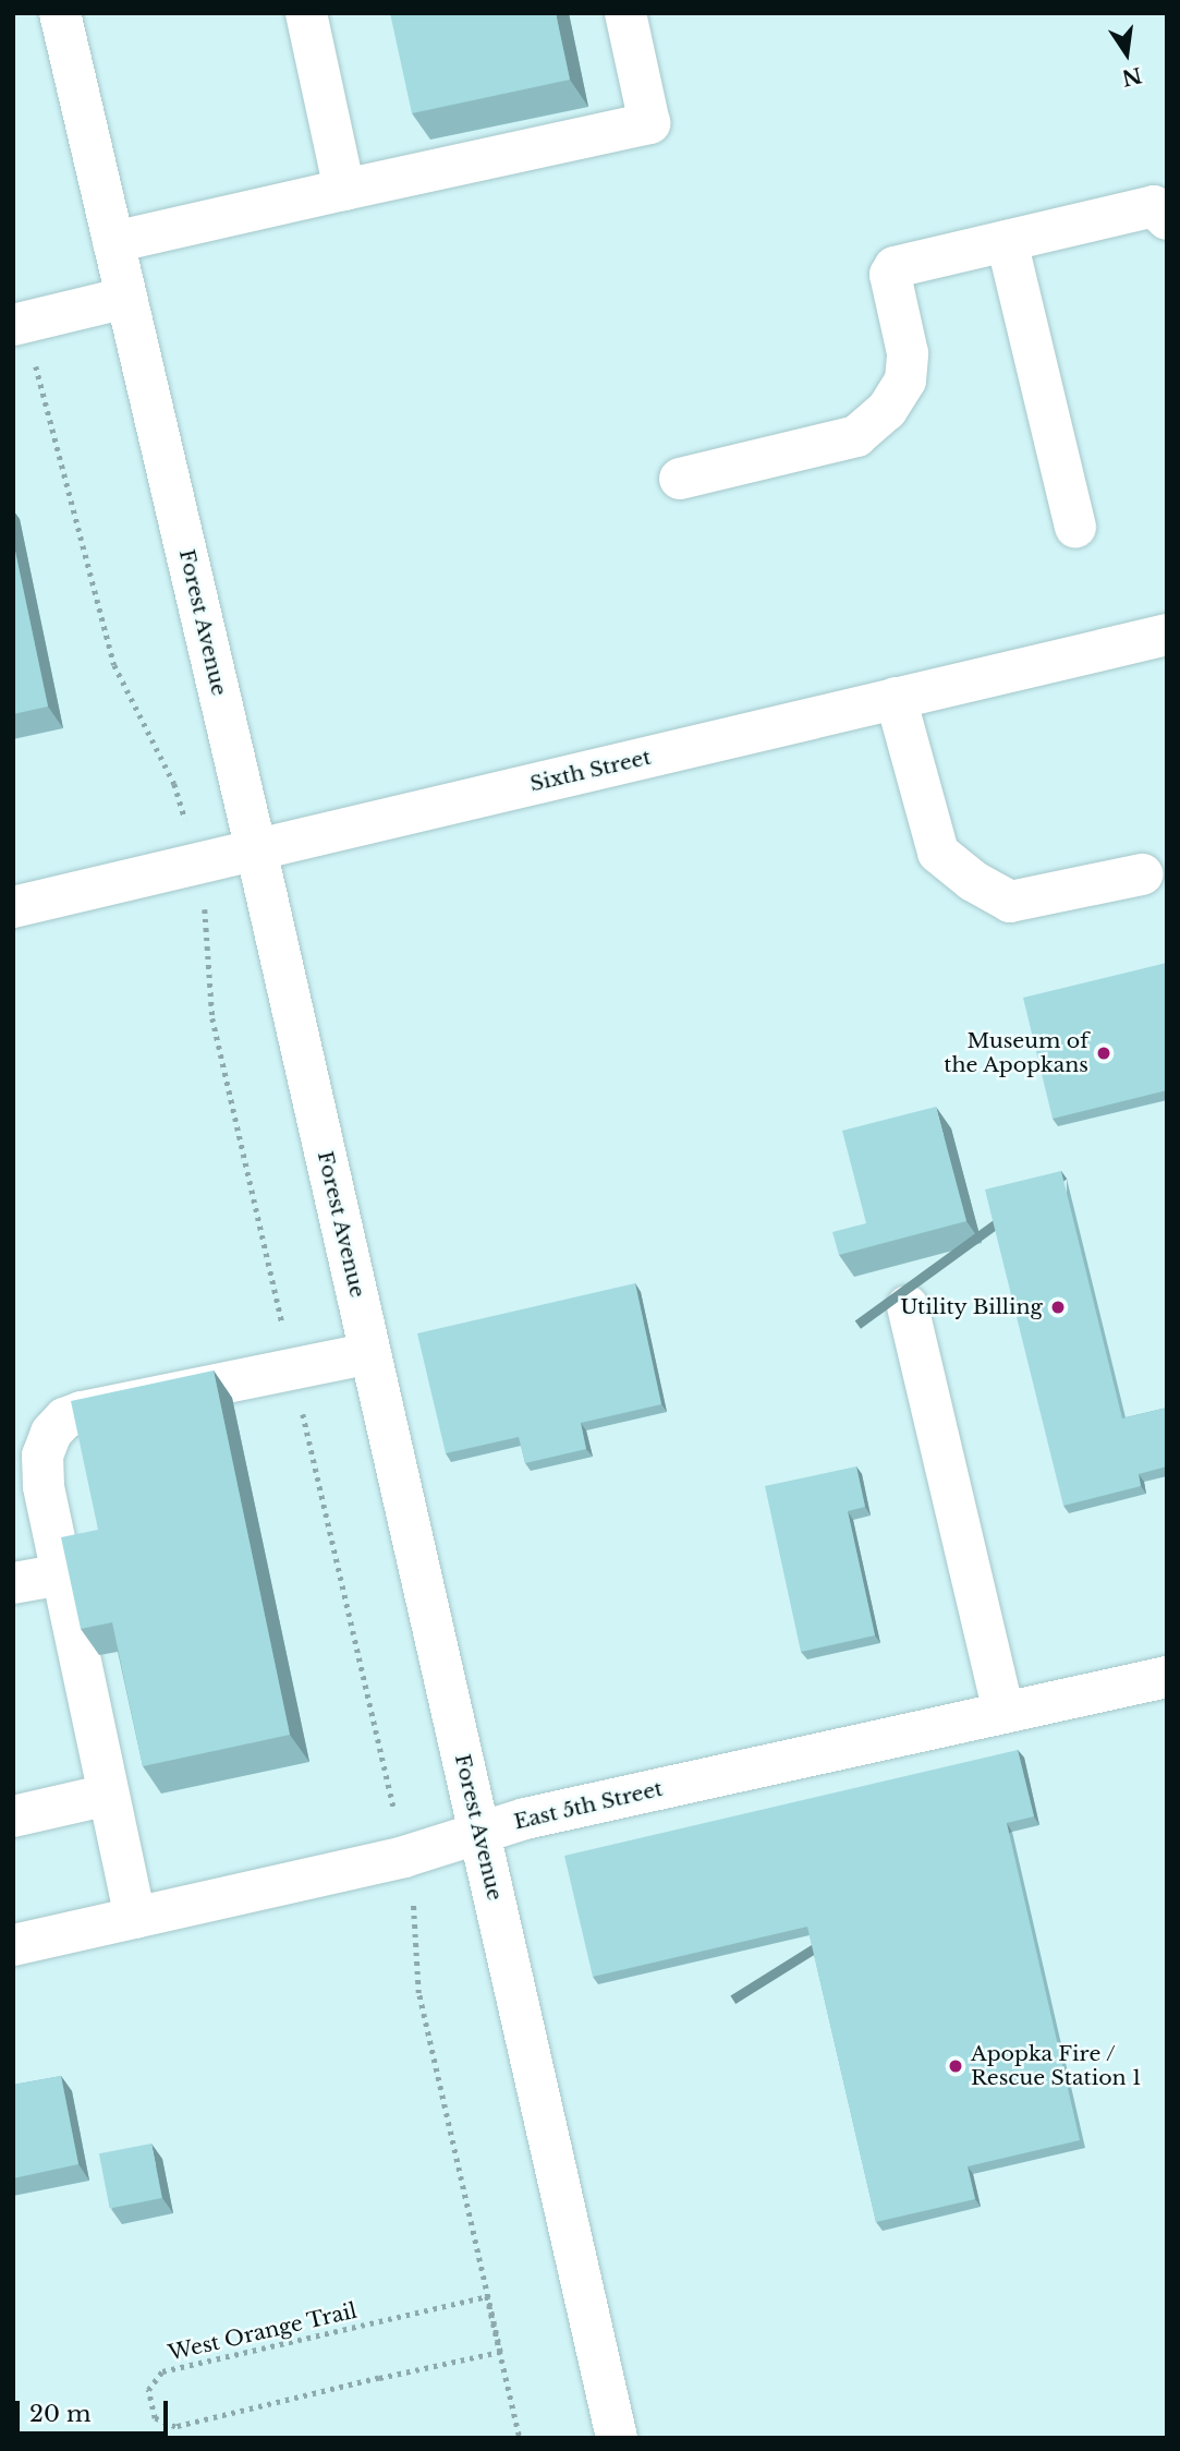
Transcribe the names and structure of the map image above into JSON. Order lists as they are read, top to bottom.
{
  "streets": {
    "street": ["Forest Avenue", "Sixth Street", "East 5th Street"],
    "path": ["West Orange Trail"]
  },
  "crossings": [
    ["Forest Avenue", "Sixth Street"],
    ["Forest Avenue", "East 5th Street"],
    ["East 5th Street", "West Orange Trail"]
  ],
  "places": ["Museum of the Apopkans", "Utility Billing", "Apopka Fire / Rescue Station 1"],
  "scale_bar": "20 m",
  "north": "bottom"
}
